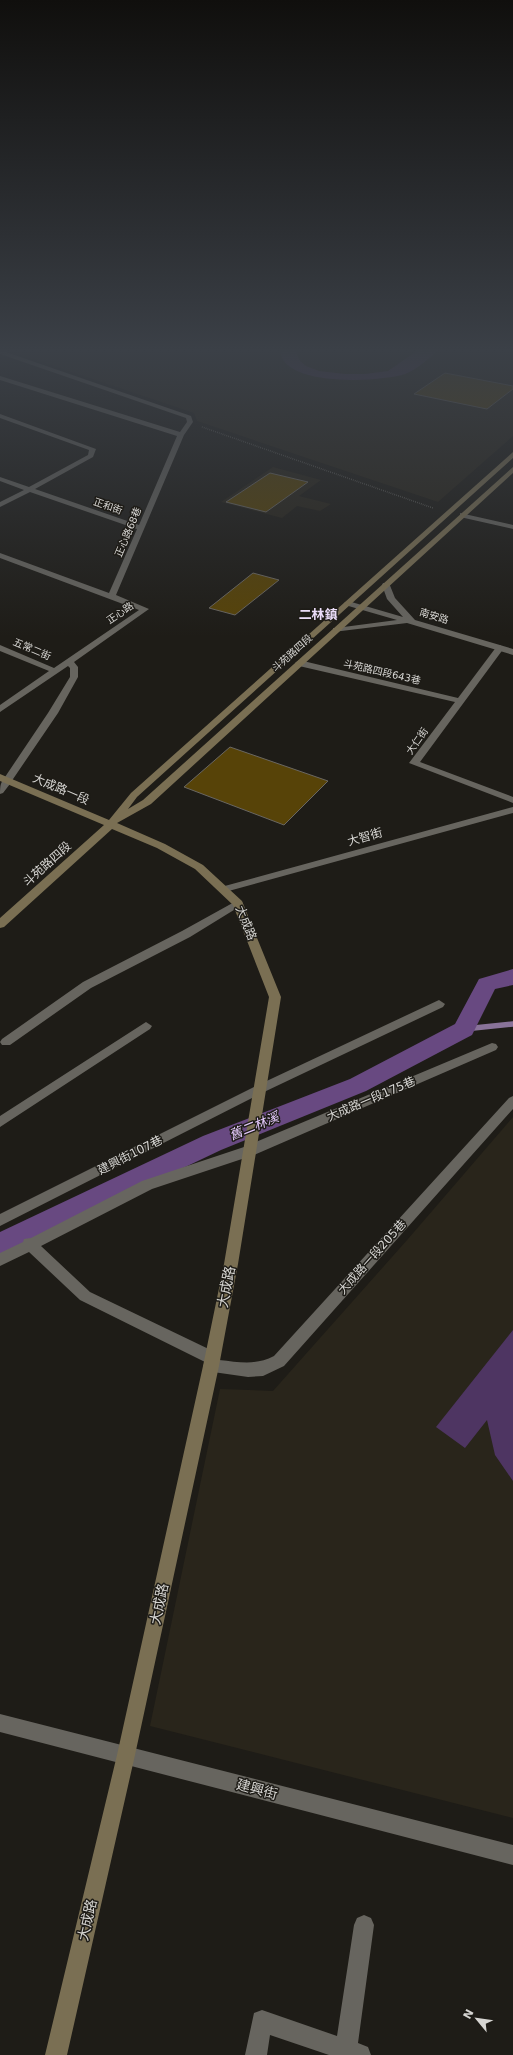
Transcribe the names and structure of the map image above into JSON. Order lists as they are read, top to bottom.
{
  "streets": {
    "main road": ["斗苑路四段", "大成路一段", "大成路"],
    "street": [
      "正和街",
      "正心路68巷",
      "正心路",
      "南安路",
      "五常二街",
      "斗苑路四段643巷",
      "大仁街",
      "大智街",
      "大成路一段175巷",
      "建興街107巷",
      "大成路一段205巷",
      "建興街"
    ]
  },
  "crossings": [
    ["正和街", "正心路68巷"],
    ["正心路68巷", "正心路"],
    ["正心路", "五常二街"],
    ["南安路", "斗苑路四段"],
    ["南安路", "大仁街"],
    ["斗苑路四段", "斗苑路四段643巷"],
    ["斗苑路四段", "大成路一段"],
    ["斗苑路四段", "大成路"],
    ["斗苑路四段643巷", "大仁街"],
    ["大成路一段", "大成路"],
    ["大智街", "大成路"],
    ["大成路", "大成路一段175巷"],
    ["大成路", "建興街107巷"],
    ["大成路", "大成路一段205巷"],
    ["大成路", "建興街"],
    ["大成路一段175巷", "大成路一段205巷"]
  ],
  "districts": ["二林鎮"],
  "water": ["舊二林溪"],
  "north": "top left"
}
